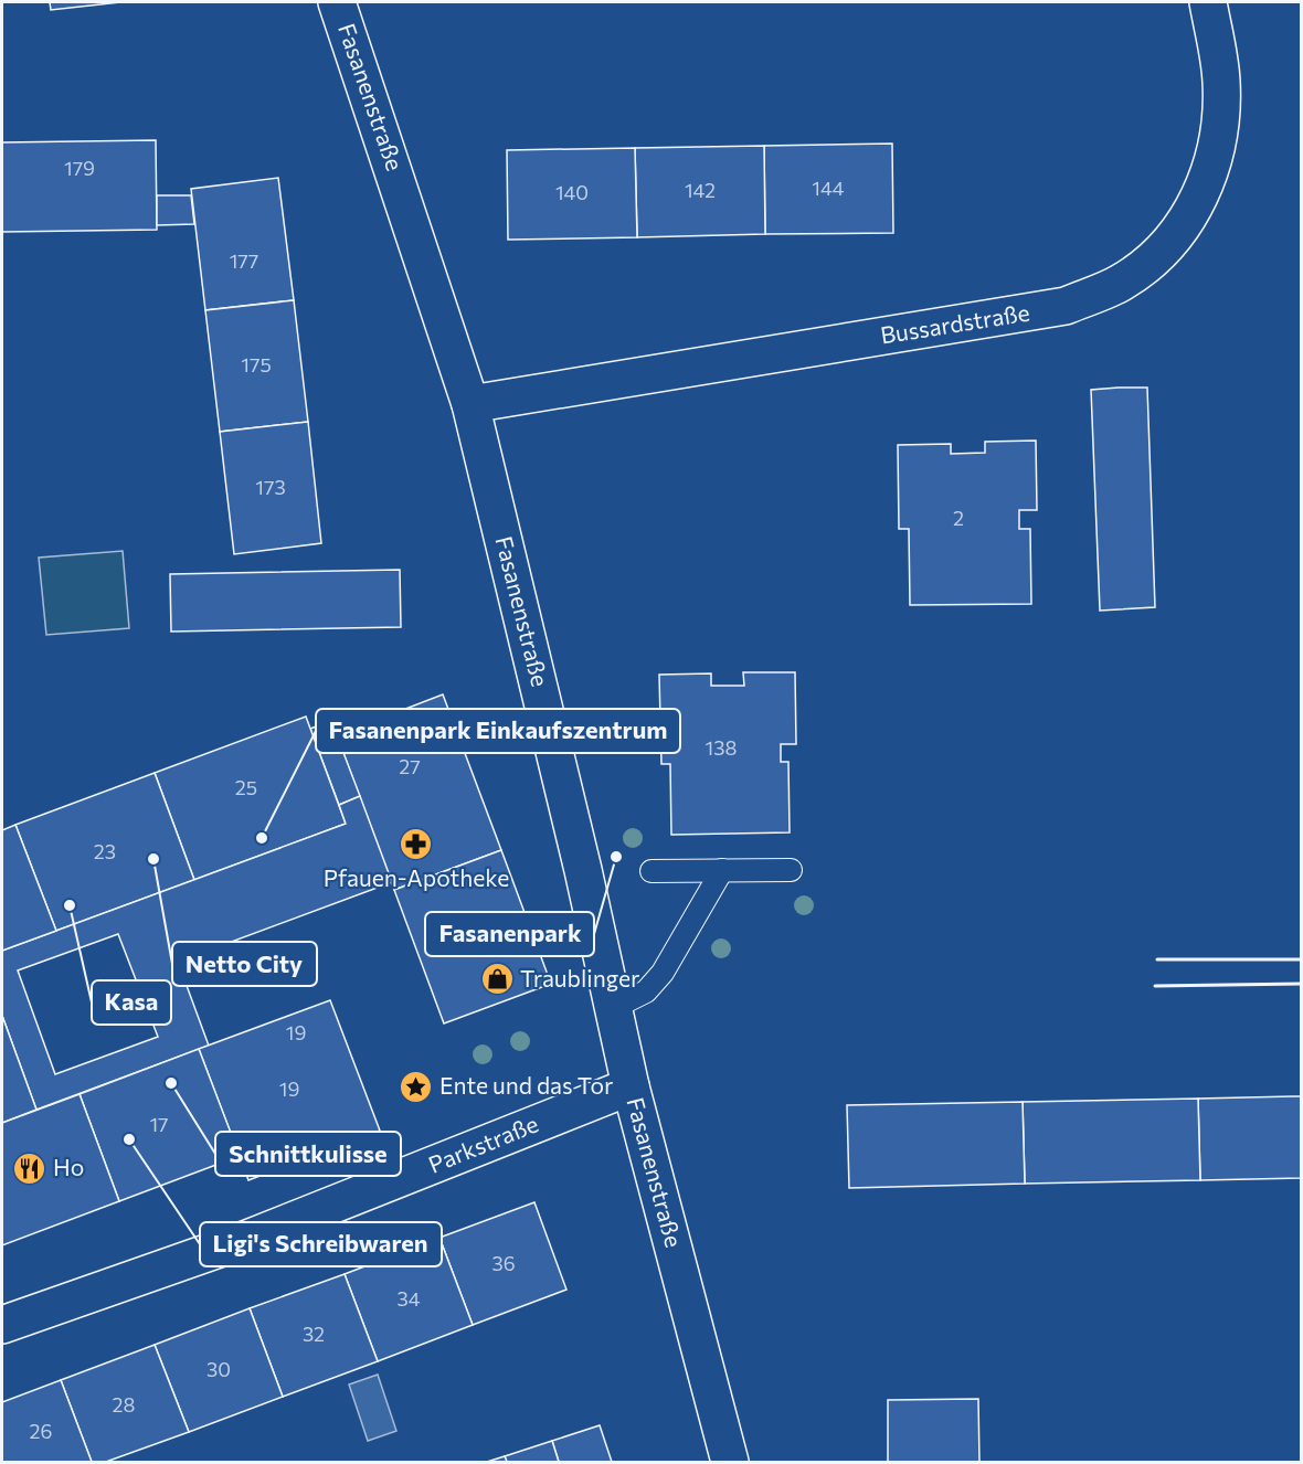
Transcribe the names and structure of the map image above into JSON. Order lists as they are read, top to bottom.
{
  "streets": {
    "street": ["Fasanenstraße", "Bussardstraße", "Parkstraße"]
  },
  "crossings": [
    ["Fasanenstraße", "Bussardstraße"],
    ["Fasanenstraße", "Parkstraße"]
  ],
  "places": {
    "other": [
      "Fasanenpark Einkaufszentrum",
      "Fasanenpark",
      "Netto City",
      "Kasa",
      "Schnittkulisse",
      "Ligi's Schreibwaren"
    ],
    "pharmacy": ["Pfauen-Apotheke"],
    "shop": ["Traublinger"],
    "place": ["Ente und das Tor"],
    "restaurant": ["Ho"]
  },
  "house_numbers": [
    "179",
    "144",
    "142",
    "140",
    "177",
    "175",
    "173",
    "2",
    "138",
    "27",
    "25",
    "23",
    "19",
    "19",
    "17",
    "36",
    "34",
    "32",
    "30",
    "28",
    "26"
  ]
}
